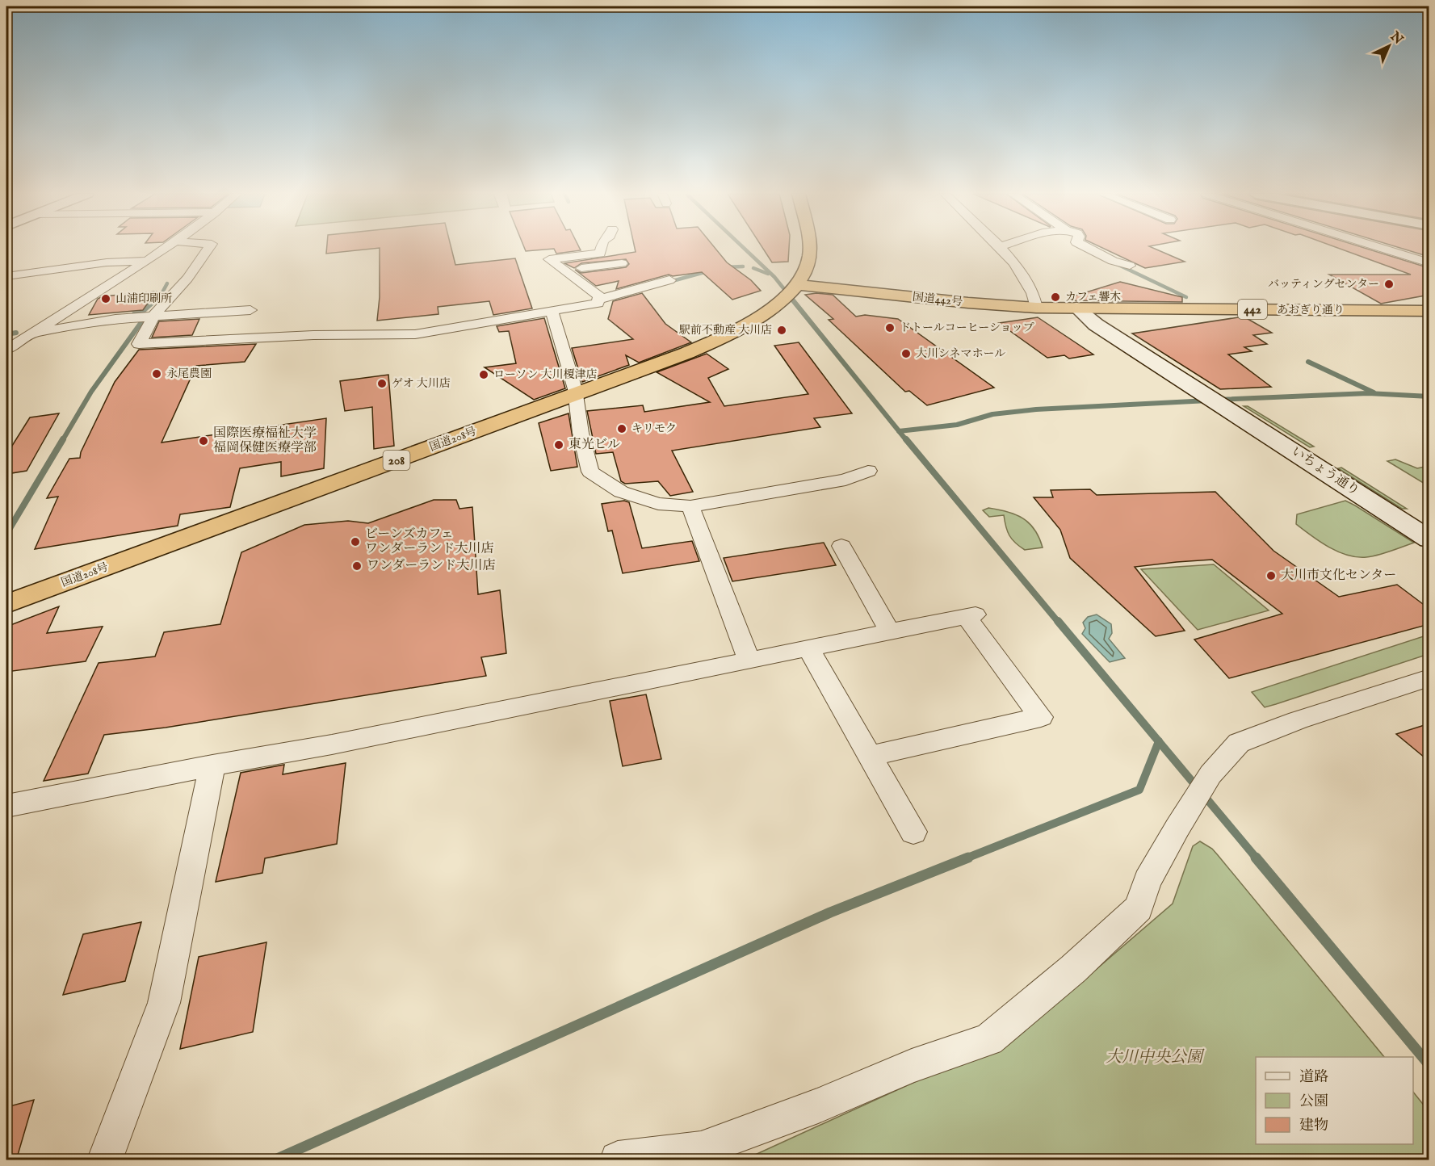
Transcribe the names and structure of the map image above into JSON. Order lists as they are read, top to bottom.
{
  "streets": {
    "highway": [
      "国道442号",
      "442",
      "あおぎり通り",
      "国道208号",
      "208"
    ],
    "street": ["いちょう通り"]
  },
  "crossings": [
    ["国道442号", "あおぎり通り"],
    ["国道442号", "国道208号"],
    ["国道442号", "いちょう通り"],
    ["あおぎり通り", "いちょう通り"]
  ],
  "parks": ["大川中央公園"],
  "places": [
    "バッティングセンター",
    "カフェ響木",
    "山浦印刷所",
    "ドトールコーヒーショップ",
    "駅前不動産 大川店",
    "大川シネマホール",
    "永尾農園",
    "ローソン 大川榎津店",
    "ゲオ 大川店",
    "キリモク",
    "国際医療福祉大学 福岡保健医療学部",
    "東光ビル",
    "ビーンズカフェ ワンダーランド大川店",
    "ワンダーランド大川店",
    "大川市文化センター"
  ],
  "legend": ["道路", "公園", "建物"],
  "north": "top right"
}
